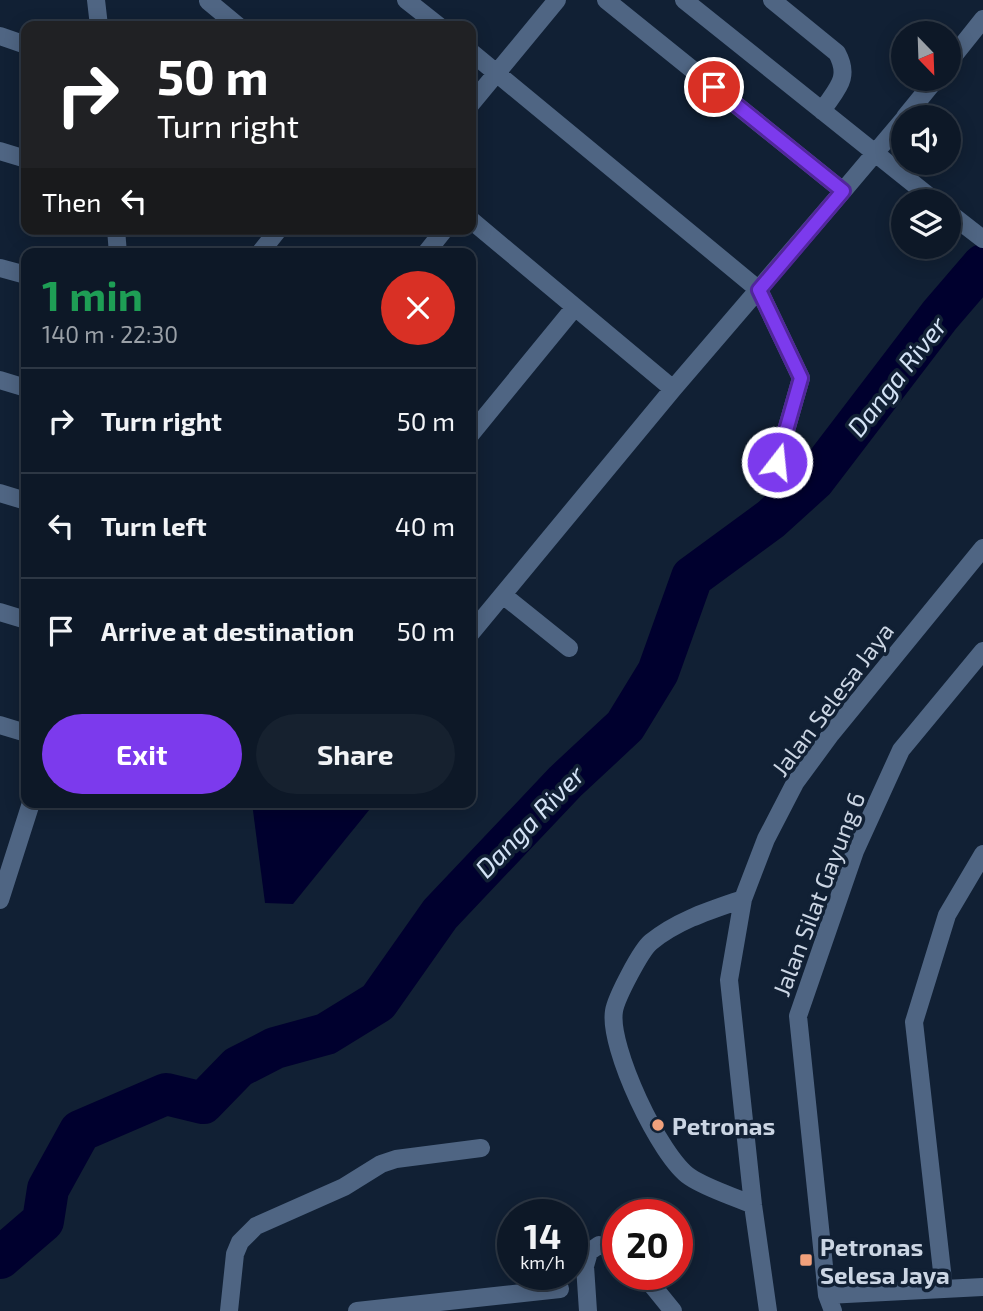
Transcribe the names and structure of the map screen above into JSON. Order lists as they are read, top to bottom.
{
  "streets": {
    "street": ["Jalan Selesa Jaya", "Jalan Silat Gayung 6"]
  },
  "water": ["Danga River"],
  "places": {
    "other": ["Petronas"],
    "transit": ["Petronas Selesa Jaya"]
  },
  "north": "bottom right",
  "page": {
    "turn": ["50 m", "Turn right"],
    "then": "Then",
    "heading": ["1 min", "140 m · 22:30"],
    "list": [
      {
        "name": "Turn right",
        "value": "50 m"
      },
      {
        "name": "Turn left",
        "value": "40 m"
      },
      {
        "name": "Arrive at destination",
        "value": "50 m"
      }
    ],
    "buttons": ["Exit", "Share"],
    "speed": "14 km/h",
    "limit": "20"
  }
}
